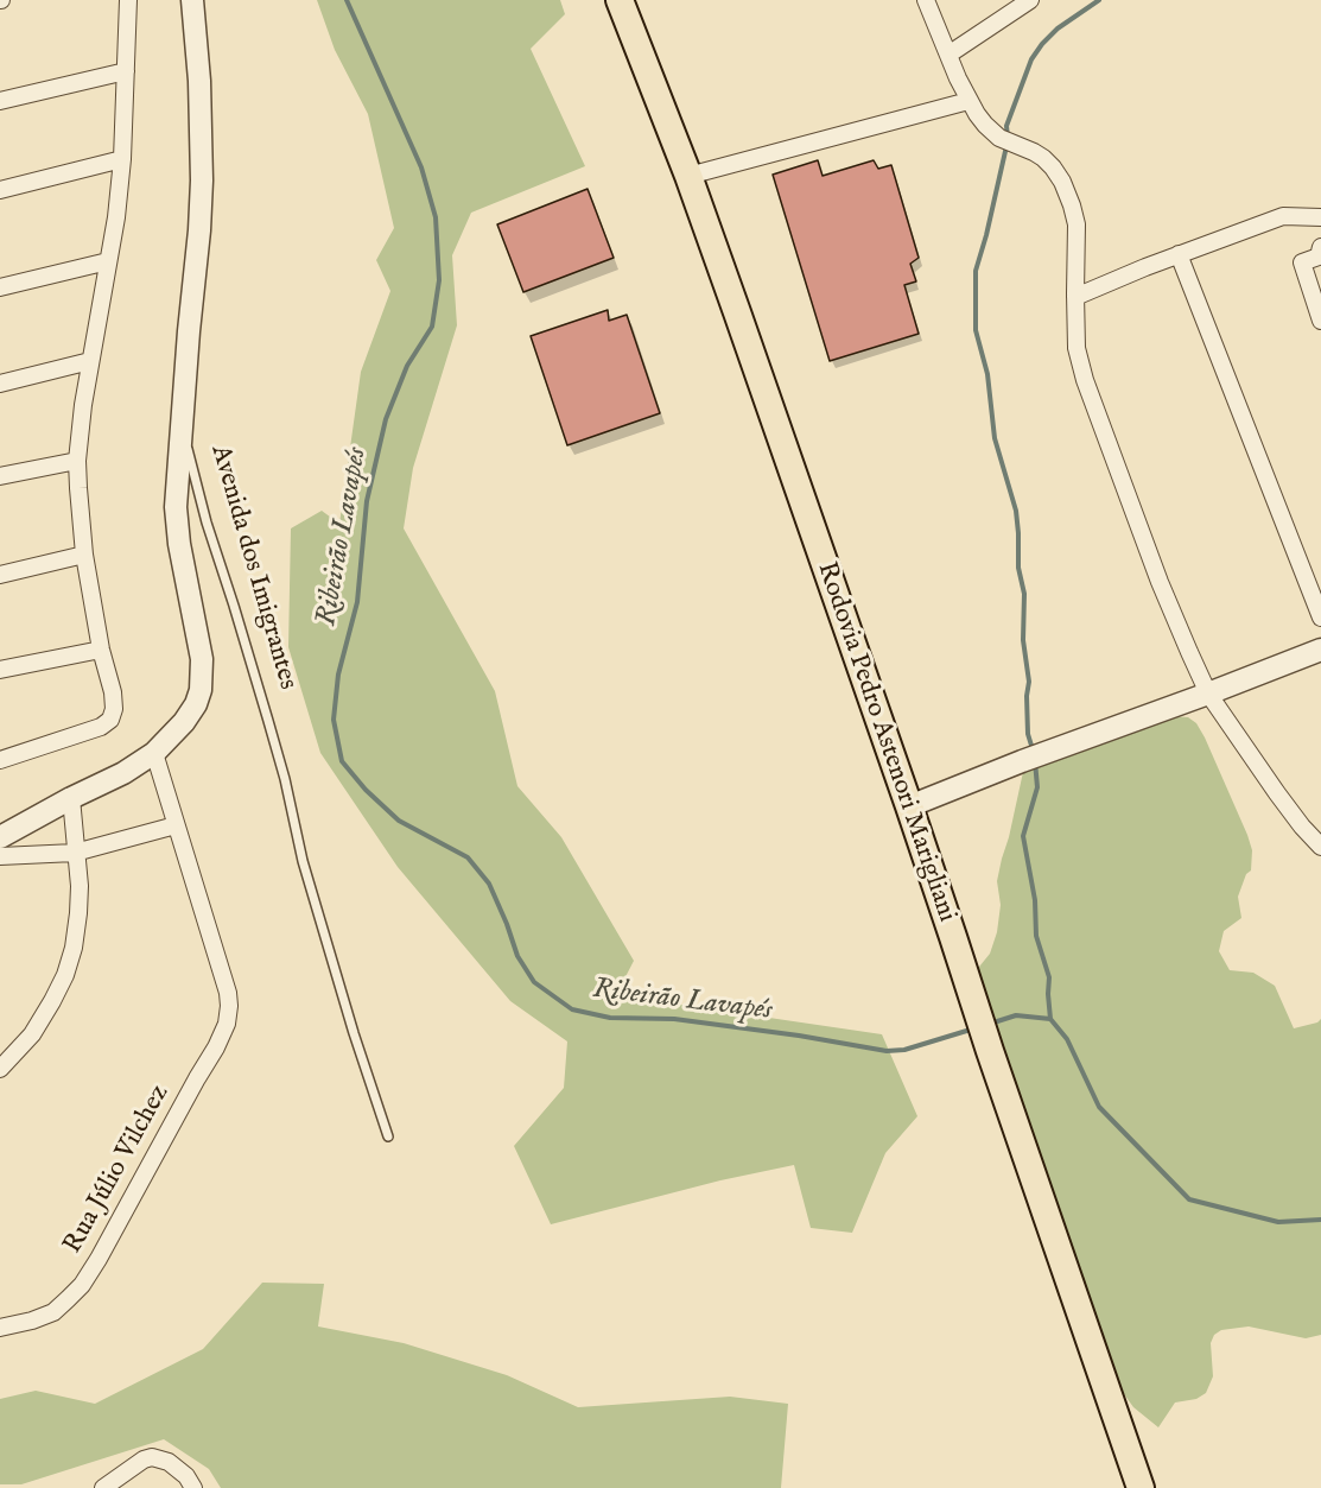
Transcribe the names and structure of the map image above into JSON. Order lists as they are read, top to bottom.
{
  "streets": {
    "main road": ["Rodovia Pedro Astenori Marigliani"],
    "street": ["Avenida dos Imigrantes", "Rua Júlio Vilchez"]
  },
  "water": ["Ribeirão Lavapés"]
}
